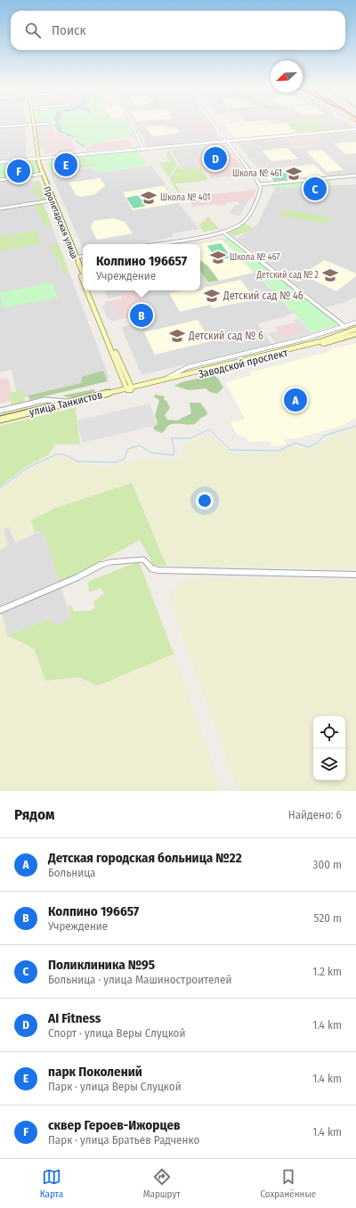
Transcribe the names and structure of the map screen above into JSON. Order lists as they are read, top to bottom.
{
  "streets": {
    "main road": ["Пролетарская улица", "Заводской проспект", "улица Танкистов"]
  },
  "crossings": [
    ["Пролетарская улица", "Заводской проспект"],
    ["Пролетарская улица", "улица Танкистов"],
    ["Заводской проспект", "улица Танкистов"]
  ],
  "places": {
    "school or university": [
      "Школа № 461",
      "Школа № 401",
      "Школа № 467",
      "Детский сад № 2",
      "Детский сад № 46",
      "Детский сад № 6"
    ]
  },
  "north": "bottom left",
  "page": {
    "search": "Поиск",
    "pins": [
      "D",
      "E",
      "F",
      "C",
      "B",
      "A"
    ],
    "popup": ["Колпино 196657", "Учреждение"],
    "heading": ["Рядом", "Найдено: 6"],
    "list": [
      {
        "mark": "A",
        "name": "Детская городская больница №22",
        "note": "Больница",
        "value": "300 m"
      },
      {
        "mark": "B",
        "name": "Колпино 196657",
        "note": "Учреждение",
        "value": "520 m"
      },
      {
        "mark": "C",
        "name": "Поликлиника №95",
        "note": "Больница · улица Машиностроителей",
        "value": "1.2 km"
      },
      {
        "mark": "D",
        "name": "AI Fitness",
        "note": "Спорт · улица Веры Слуцкой",
        "value": "1.4 km"
      },
      {
        "mark": "E",
        "name": "парк Поколений",
        "note": "Парк · улица Веры Слуцкой",
        "value": "1.4 km"
      },
      {
        "mark": "F",
        "name": "сквер Героев-Ижорцев",
        "note": "Парк · улица Братьев Радченко",
        "value": "1.4 km"
      }
    ],
    "nav": ["Карта", "Маршрут", "Сохранённые"]
  }
}
